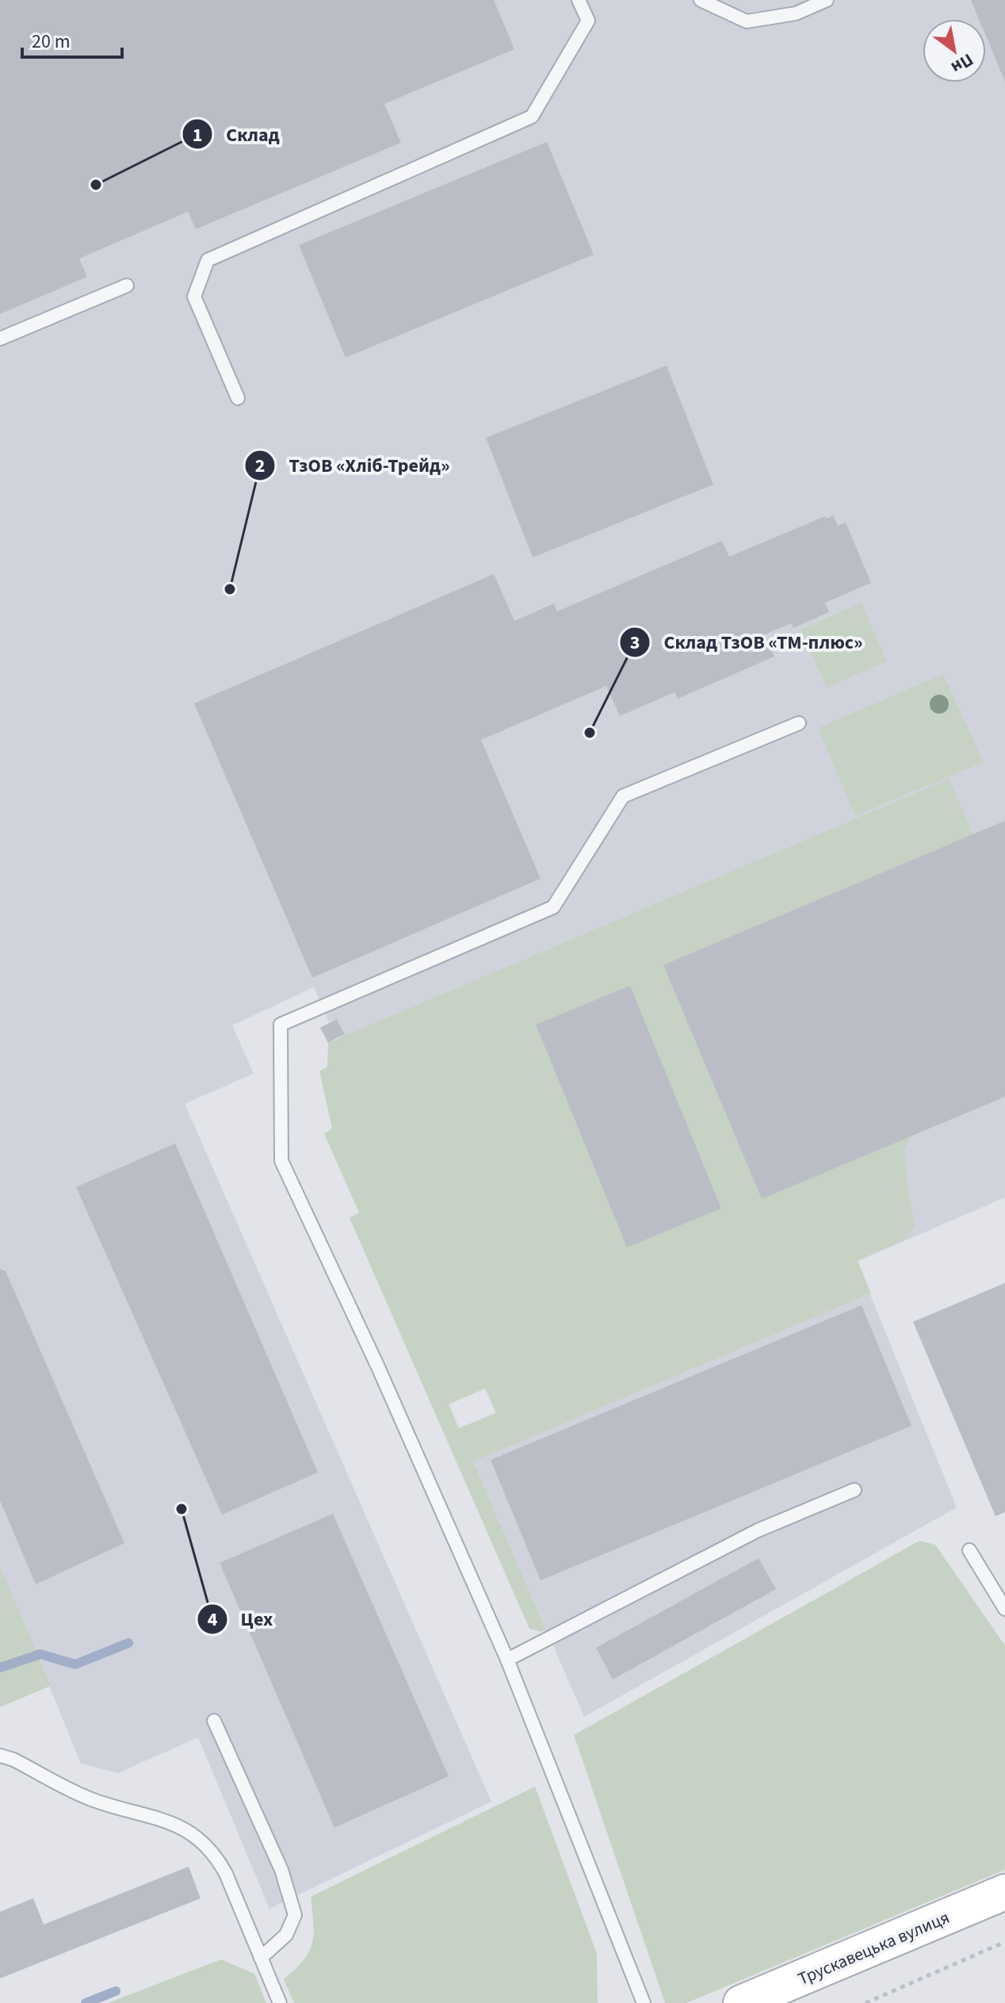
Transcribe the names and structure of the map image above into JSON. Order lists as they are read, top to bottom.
{
  "streets": {
    "street": ["Трускавецька вулиця"]
  },
  "places": [
    "Склад",
    "ТзОВ «Хліб-Трейд»",
    "Склад ТзОВ «ТМ-плюс»",
    "Цех"
  ],
  "scale_bar": "20 m",
  "north": "bottom right"
}
